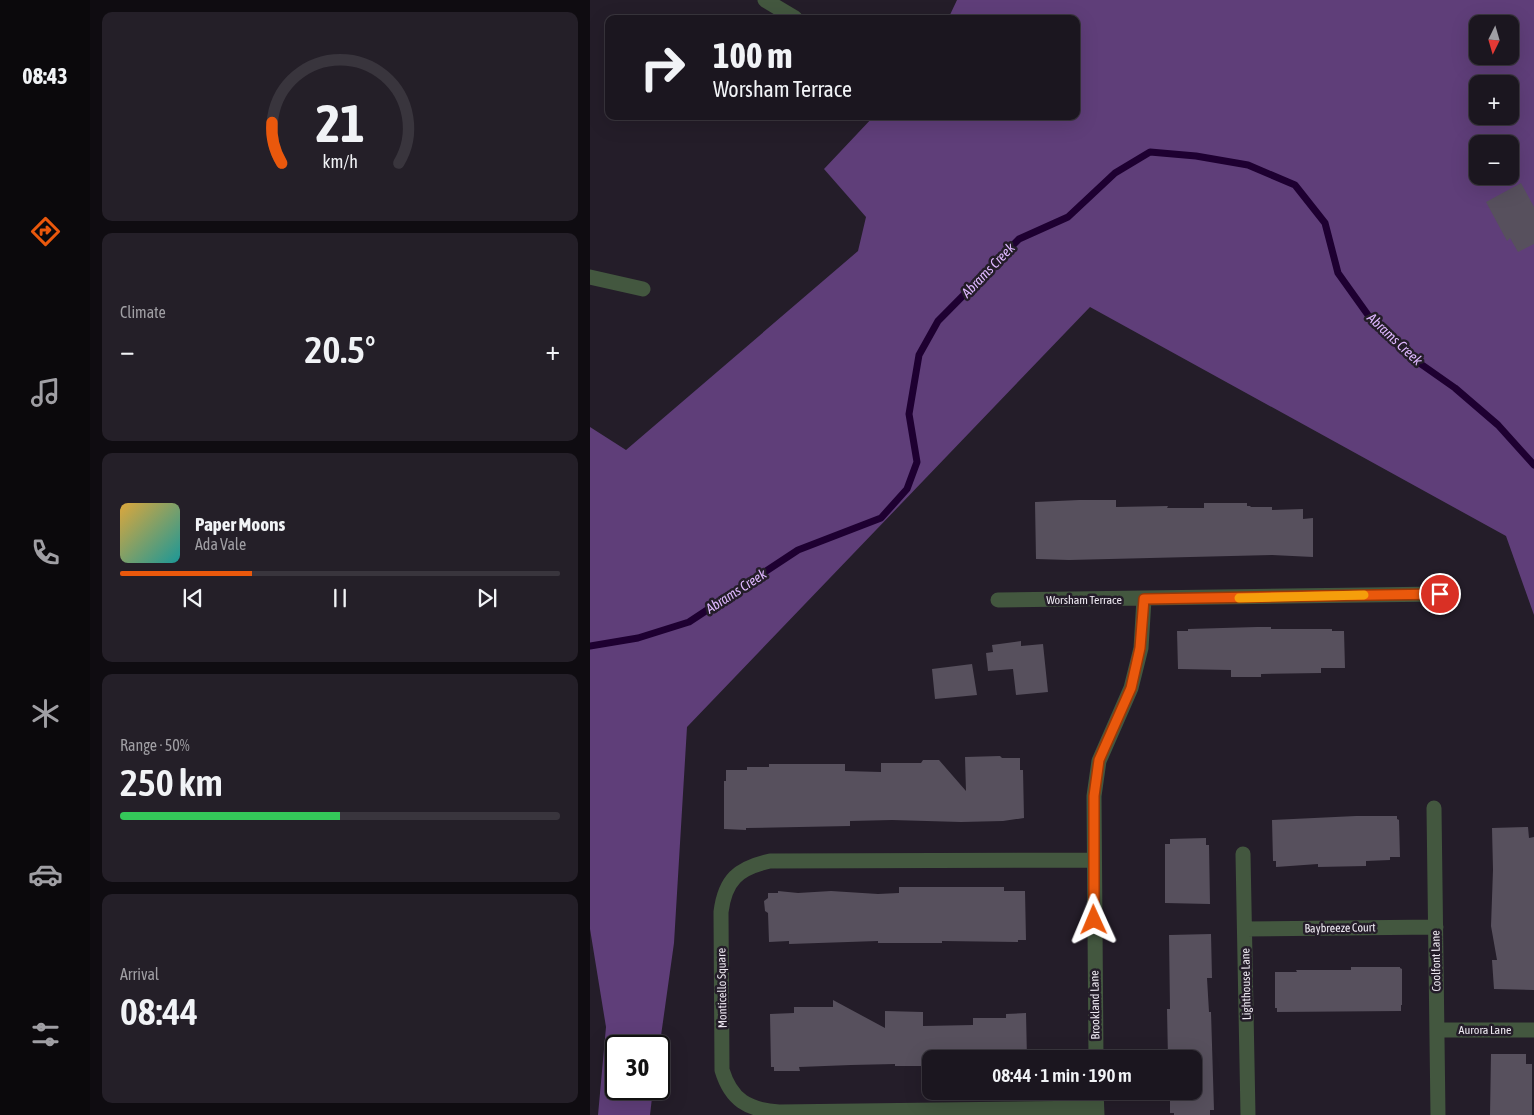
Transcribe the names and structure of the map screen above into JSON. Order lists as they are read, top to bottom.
{
  "streets": {
    "street": [
      "Worsham Terrace",
      "Baybreeze Court",
      "Coolfont Lane",
      "Lighthouse Lane",
      "Monticello Square",
      "Brookland Lane",
      "Aurora Lane"
    ]
  },
  "crossings": [
    ["Worsham Terrace", "Brookland Lane"],
    ["Baybreeze Court", "Coolfont Lane"],
    ["Baybreeze Court", "Lighthouse Lane"],
    ["Coolfont Lane", "Aurora Lane"],
    ["Monticello Square", "Brookland Lane"]
  ],
  "water": ["Abrams Creek"],
  "north": "bottom",
  "page": {
    "tabs": "08:43",
    "map_buttons": ["+", "−"],
    "turn": ["100 m", "Worsham Terrace"],
    "tile": [
      "Climate",
      ["Range · 50%", "250 km"],
      ["Arrival", "08:44"]
    ],
    "heat": ["−", "20.5°", "+"],
    "song": ["Paper Moons", "Ada Vale"],
    "limit": "30",
    "trip": "08:44 · 1 min · 190 m",
    "gauge": ["21", "km/h"]
  }
}
